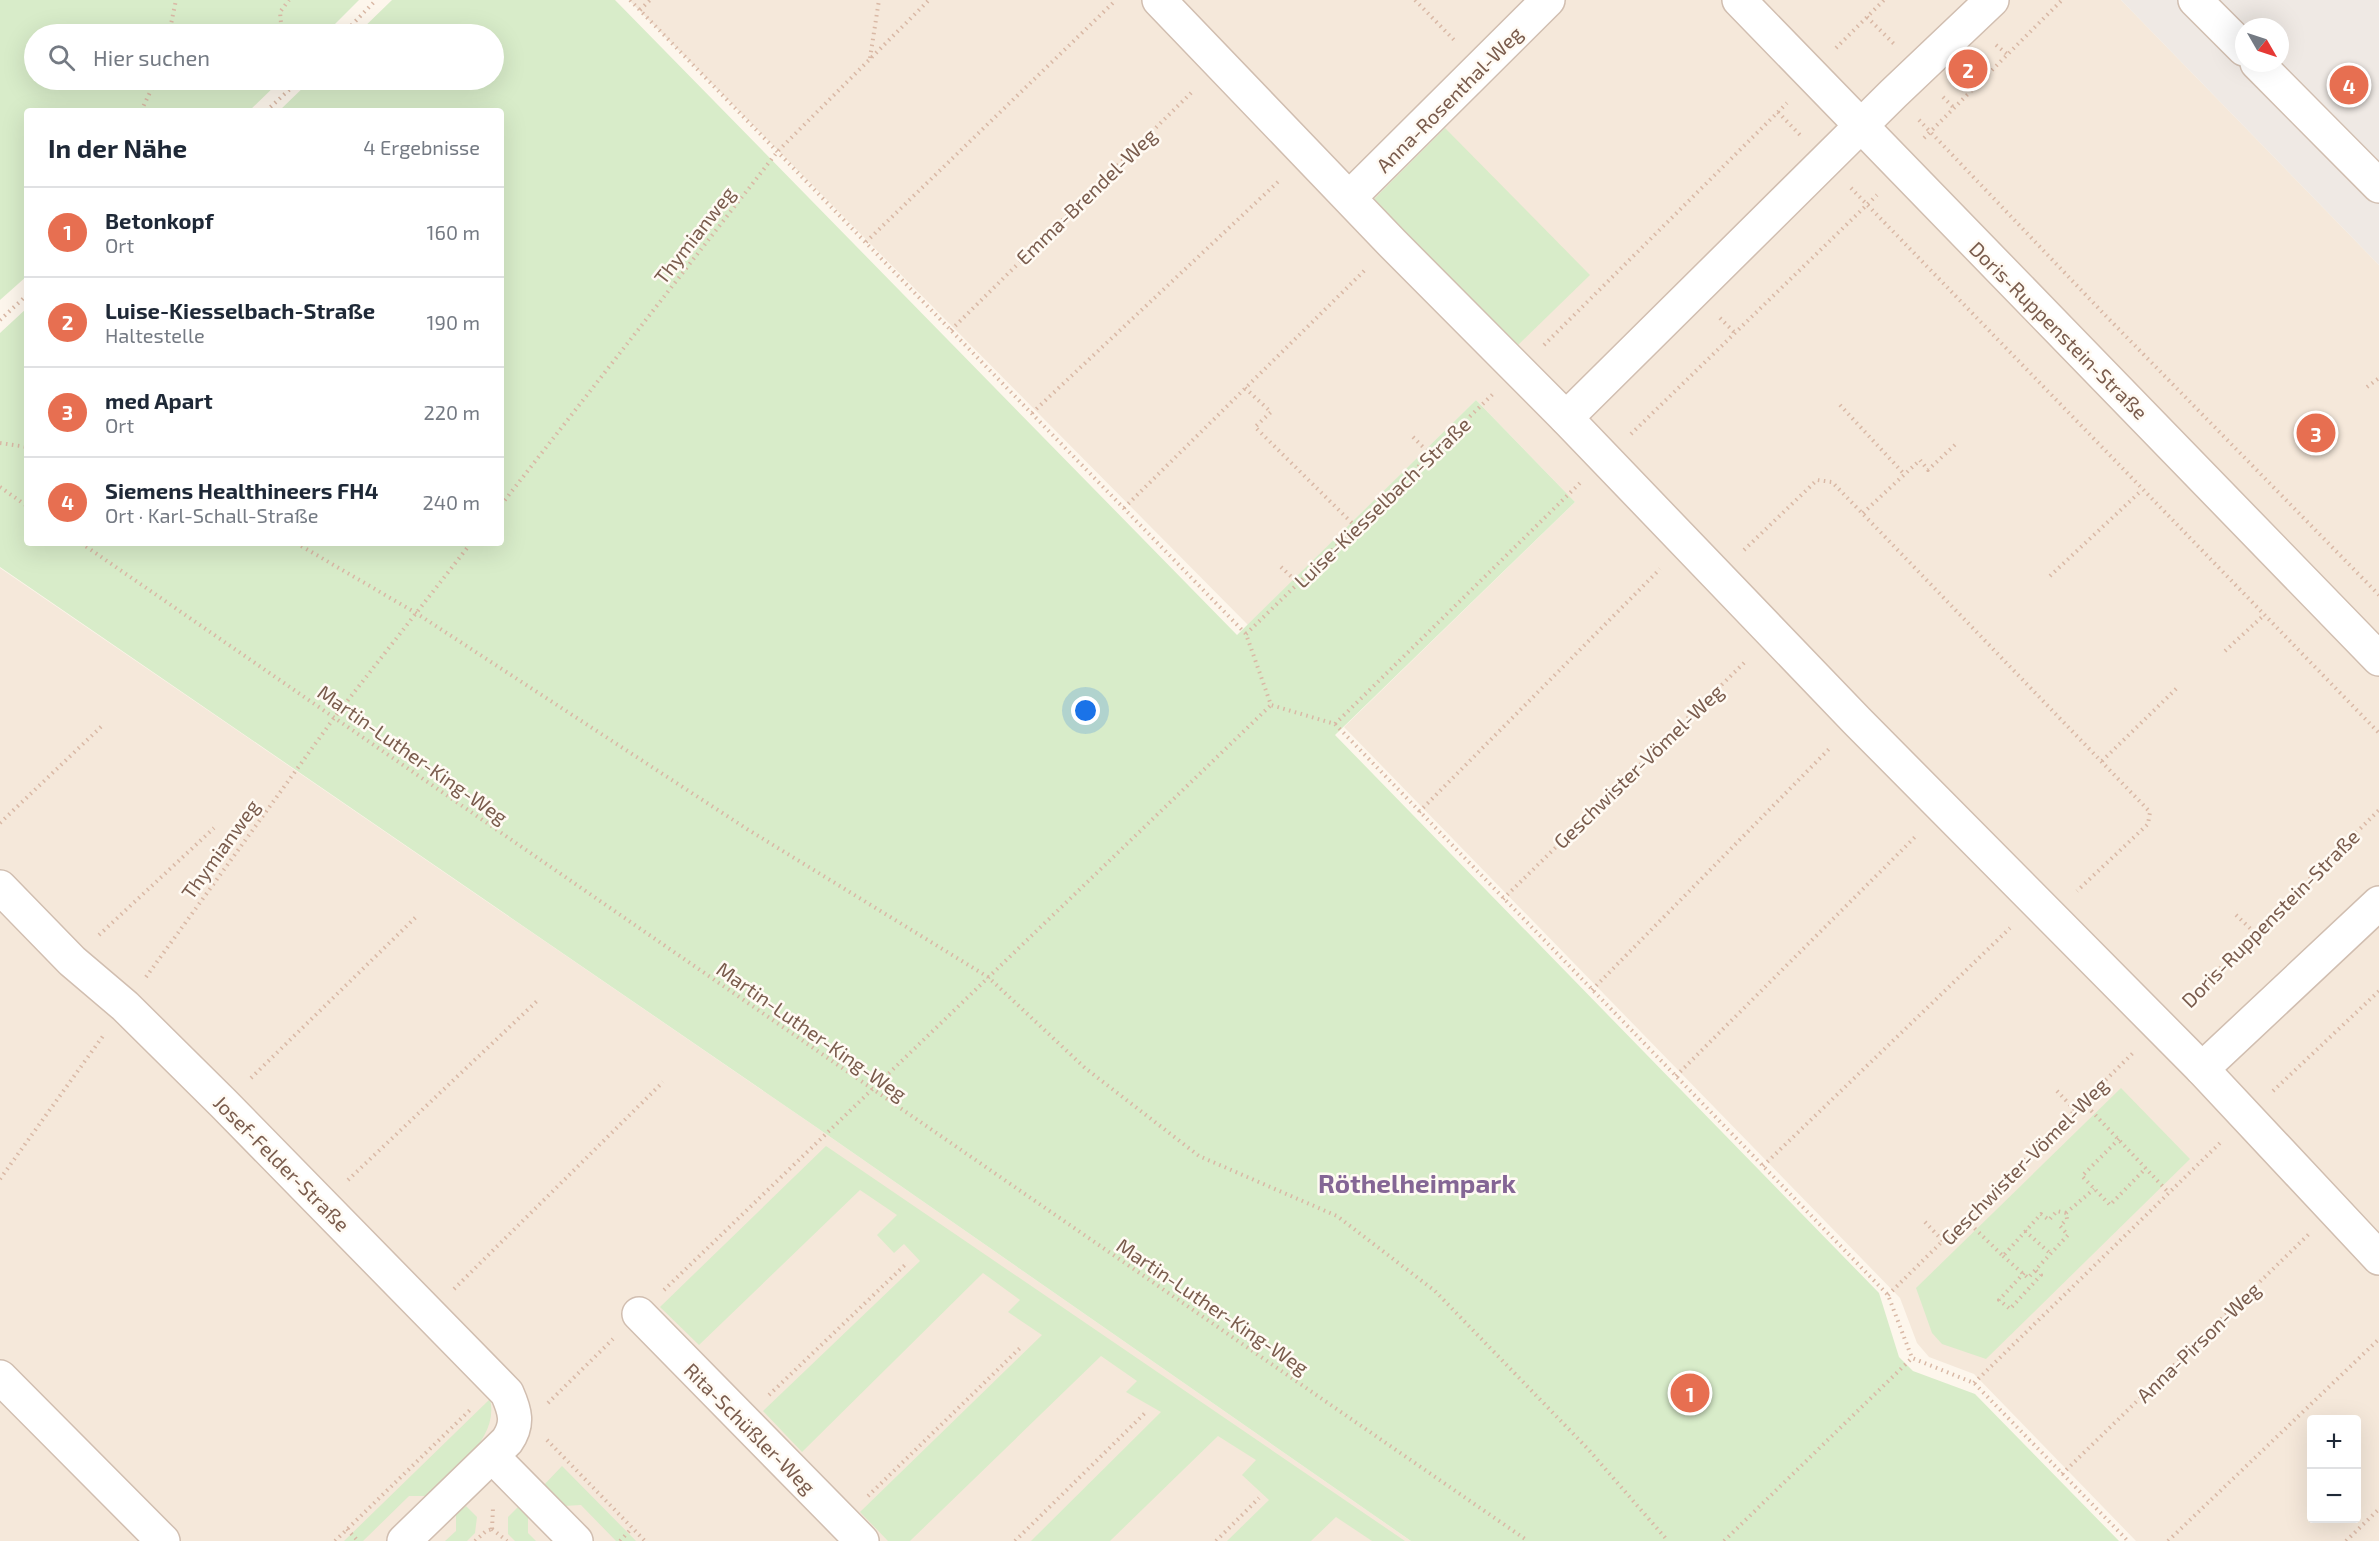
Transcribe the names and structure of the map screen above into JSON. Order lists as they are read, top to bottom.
{
  "streets": {
    "street": [
      "Anna-Rosenthal-Weg",
      "Doris-Ruppenstein-Straße",
      "Josef-Felder-Straße",
      "Rita-Schüßler-Weg"
    ],
    "path": [
      "Emma-Brendel-Weg",
      "Thymianweg",
      "Luise-Kiesselbach-Straße",
      "Martin-Luther-King-Weg",
      "Geschwister-Vömel-Weg",
      "Anna-Pirson-Weg"
    ]
  },
  "crossings": [
    ["Thymianweg", "Martin-Luther-King-Weg"],
    ["Thymianweg", "Josef-Felder-Straße"],
    ["Doris-Ruppenstein-Straße", "Luise-Kiesselbach-Straße"],
    ["Doris-Ruppenstein-Straße", "Geschwister-Vömel-Weg"]
  ],
  "districts": ["Röthelheimpark"],
  "north": "bottom right",
  "page": {
    "search": "Hier suchen",
    "pins": [
      "2",
      "4",
      "3",
      "1"
    ],
    "heading": ["In der Nähe", "4 Ergebnisse"],
    "list": [
      {
        "mark": "1",
        "name": "Betonkopf",
        "note": "Ort",
        "value": "160 m"
      },
      {
        "mark": "2",
        "name": "Luise-Kiesselbach-Straße",
        "note": "Haltestelle",
        "value": "190 m"
      },
      {
        "mark": "3",
        "name": "med Apart",
        "note": "Ort",
        "value": "220 m"
      },
      {
        "mark": "4",
        "name": "Siemens Healthineers FH4",
        "note": "Ort · Karl-Schall-Straße",
        "value": "240 m"
      }
    ],
    "map_buttons": ["+", "−"]
  }
}
